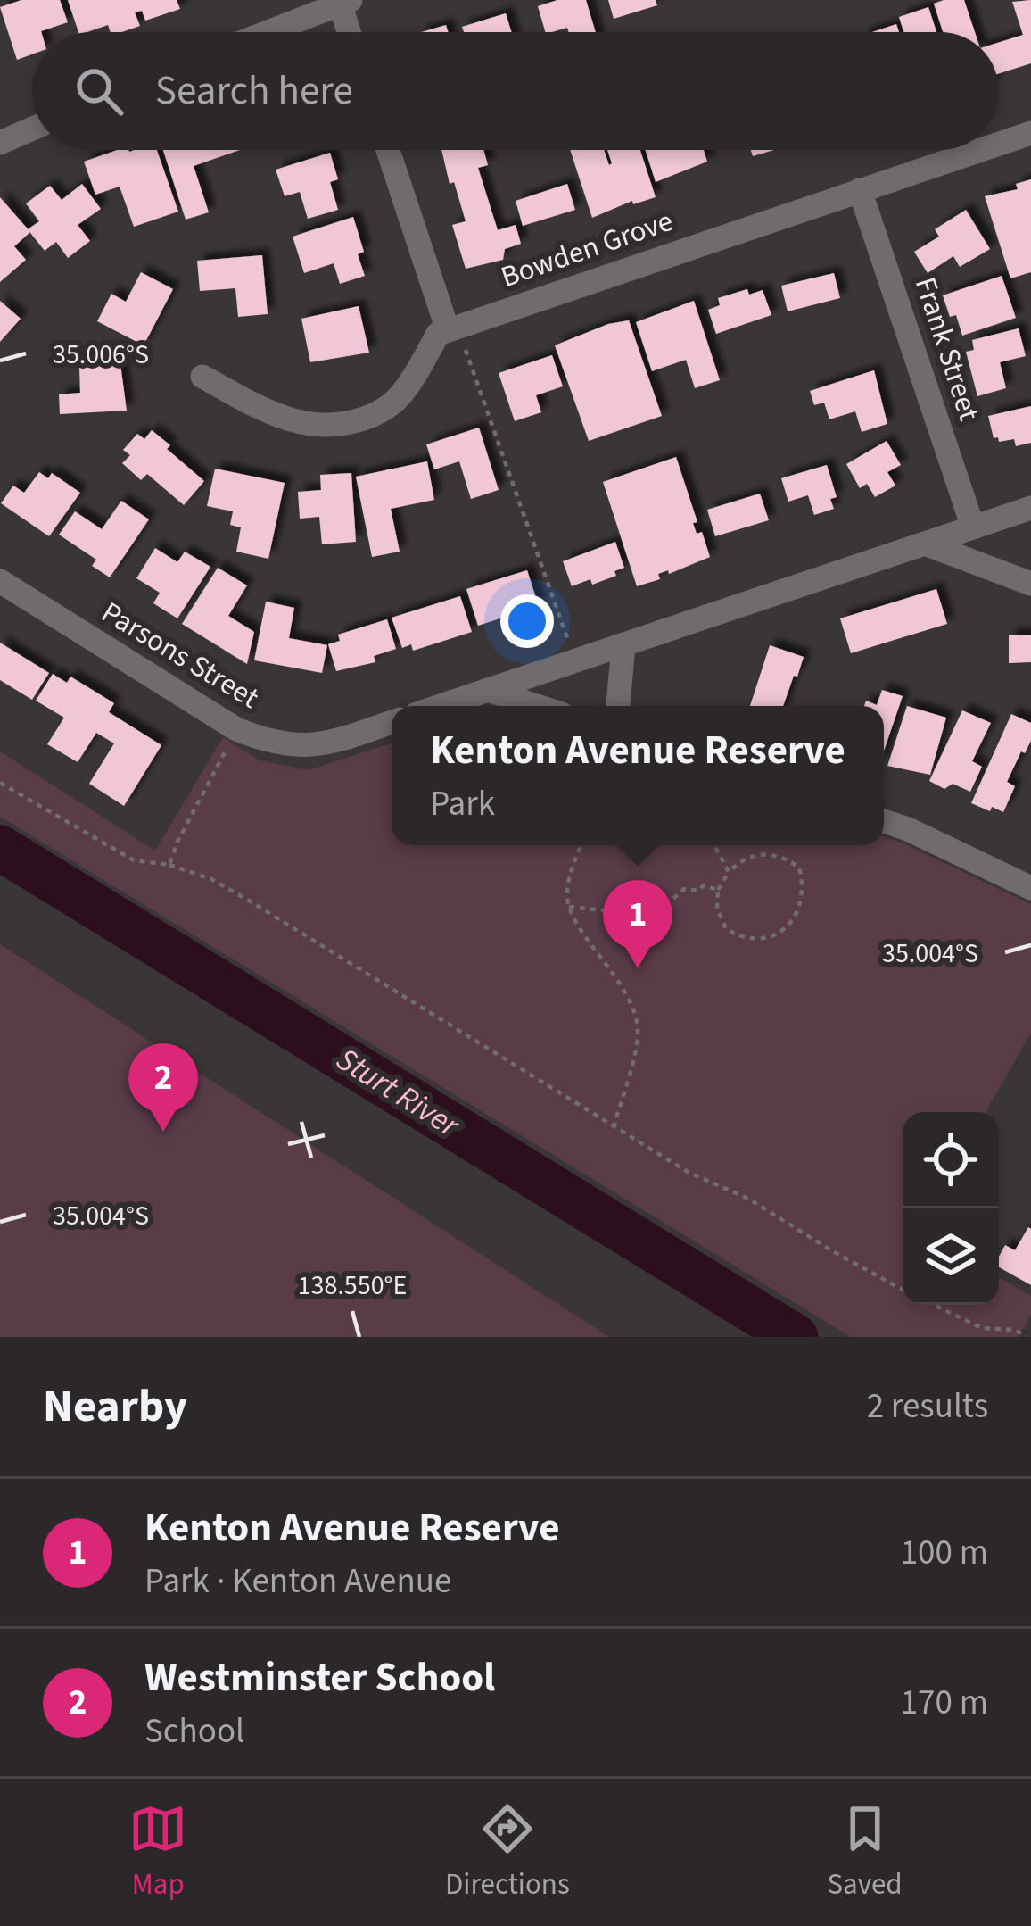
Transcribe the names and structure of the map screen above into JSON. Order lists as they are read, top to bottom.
{
  "streets": {
    "street": ["Bowden Grove", "Frank Street", "Parsons Street"]
  },
  "crossings": [
    ["Bowden Grove", "Frank Street"]
  ],
  "water": ["Sturt River"],
  "page": {
    "search": "Search here",
    "popup": ["Kenton Avenue Reserve", "Park"],
    "pins": ["1", "2"],
    "heading": ["Nearby", "2 results"],
    "list": [
      {
        "mark": "1",
        "name": "Kenton Avenue Reserve",
        "note": "Park · Kenton Avenue",
        "value": "100 m"
      },
      {
        "mark": "2",
        "name": "Westminster School",
        "note": "School",
        "value": "170 m"
      }
    ],
    "nav": ["Map", "Directions", "Saved"]
  },
  "coordinates": ["35.006°S", "35.004°S", "138.550°E"]
}
